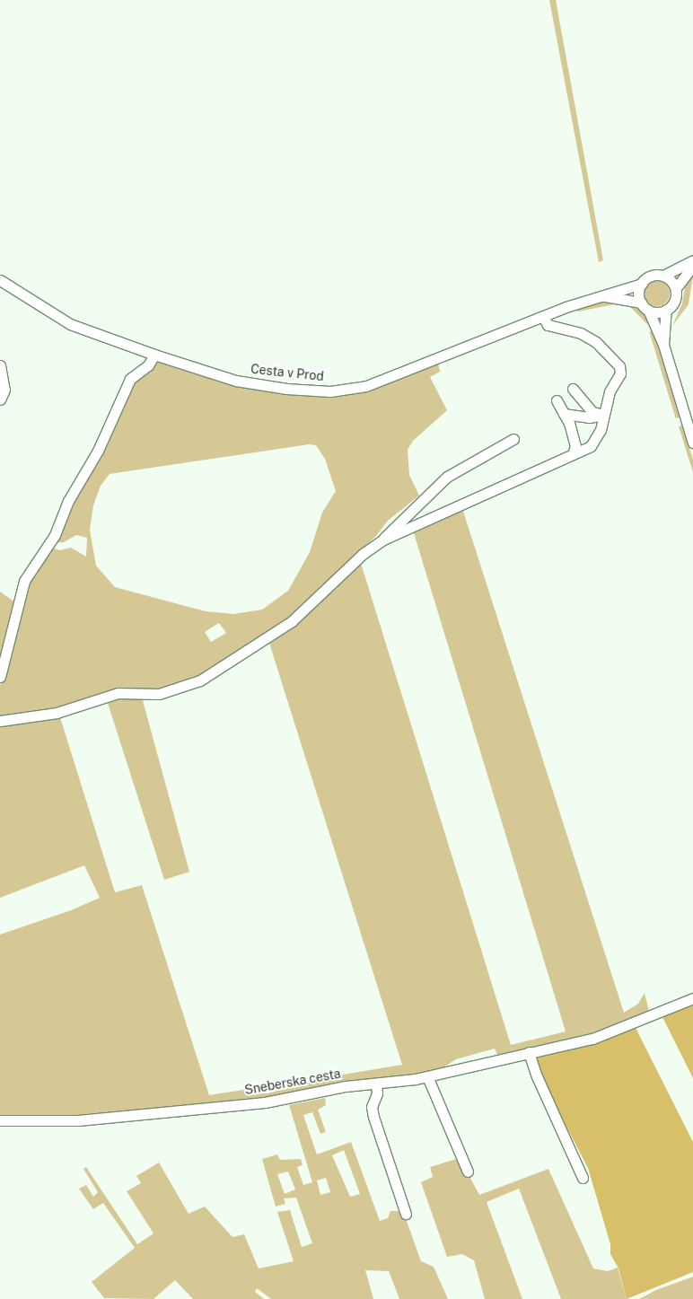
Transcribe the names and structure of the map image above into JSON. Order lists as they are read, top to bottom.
{
  "streets": {
    "street": ["Cesta v Prod", "Sneberska cesta"]
  }
}
